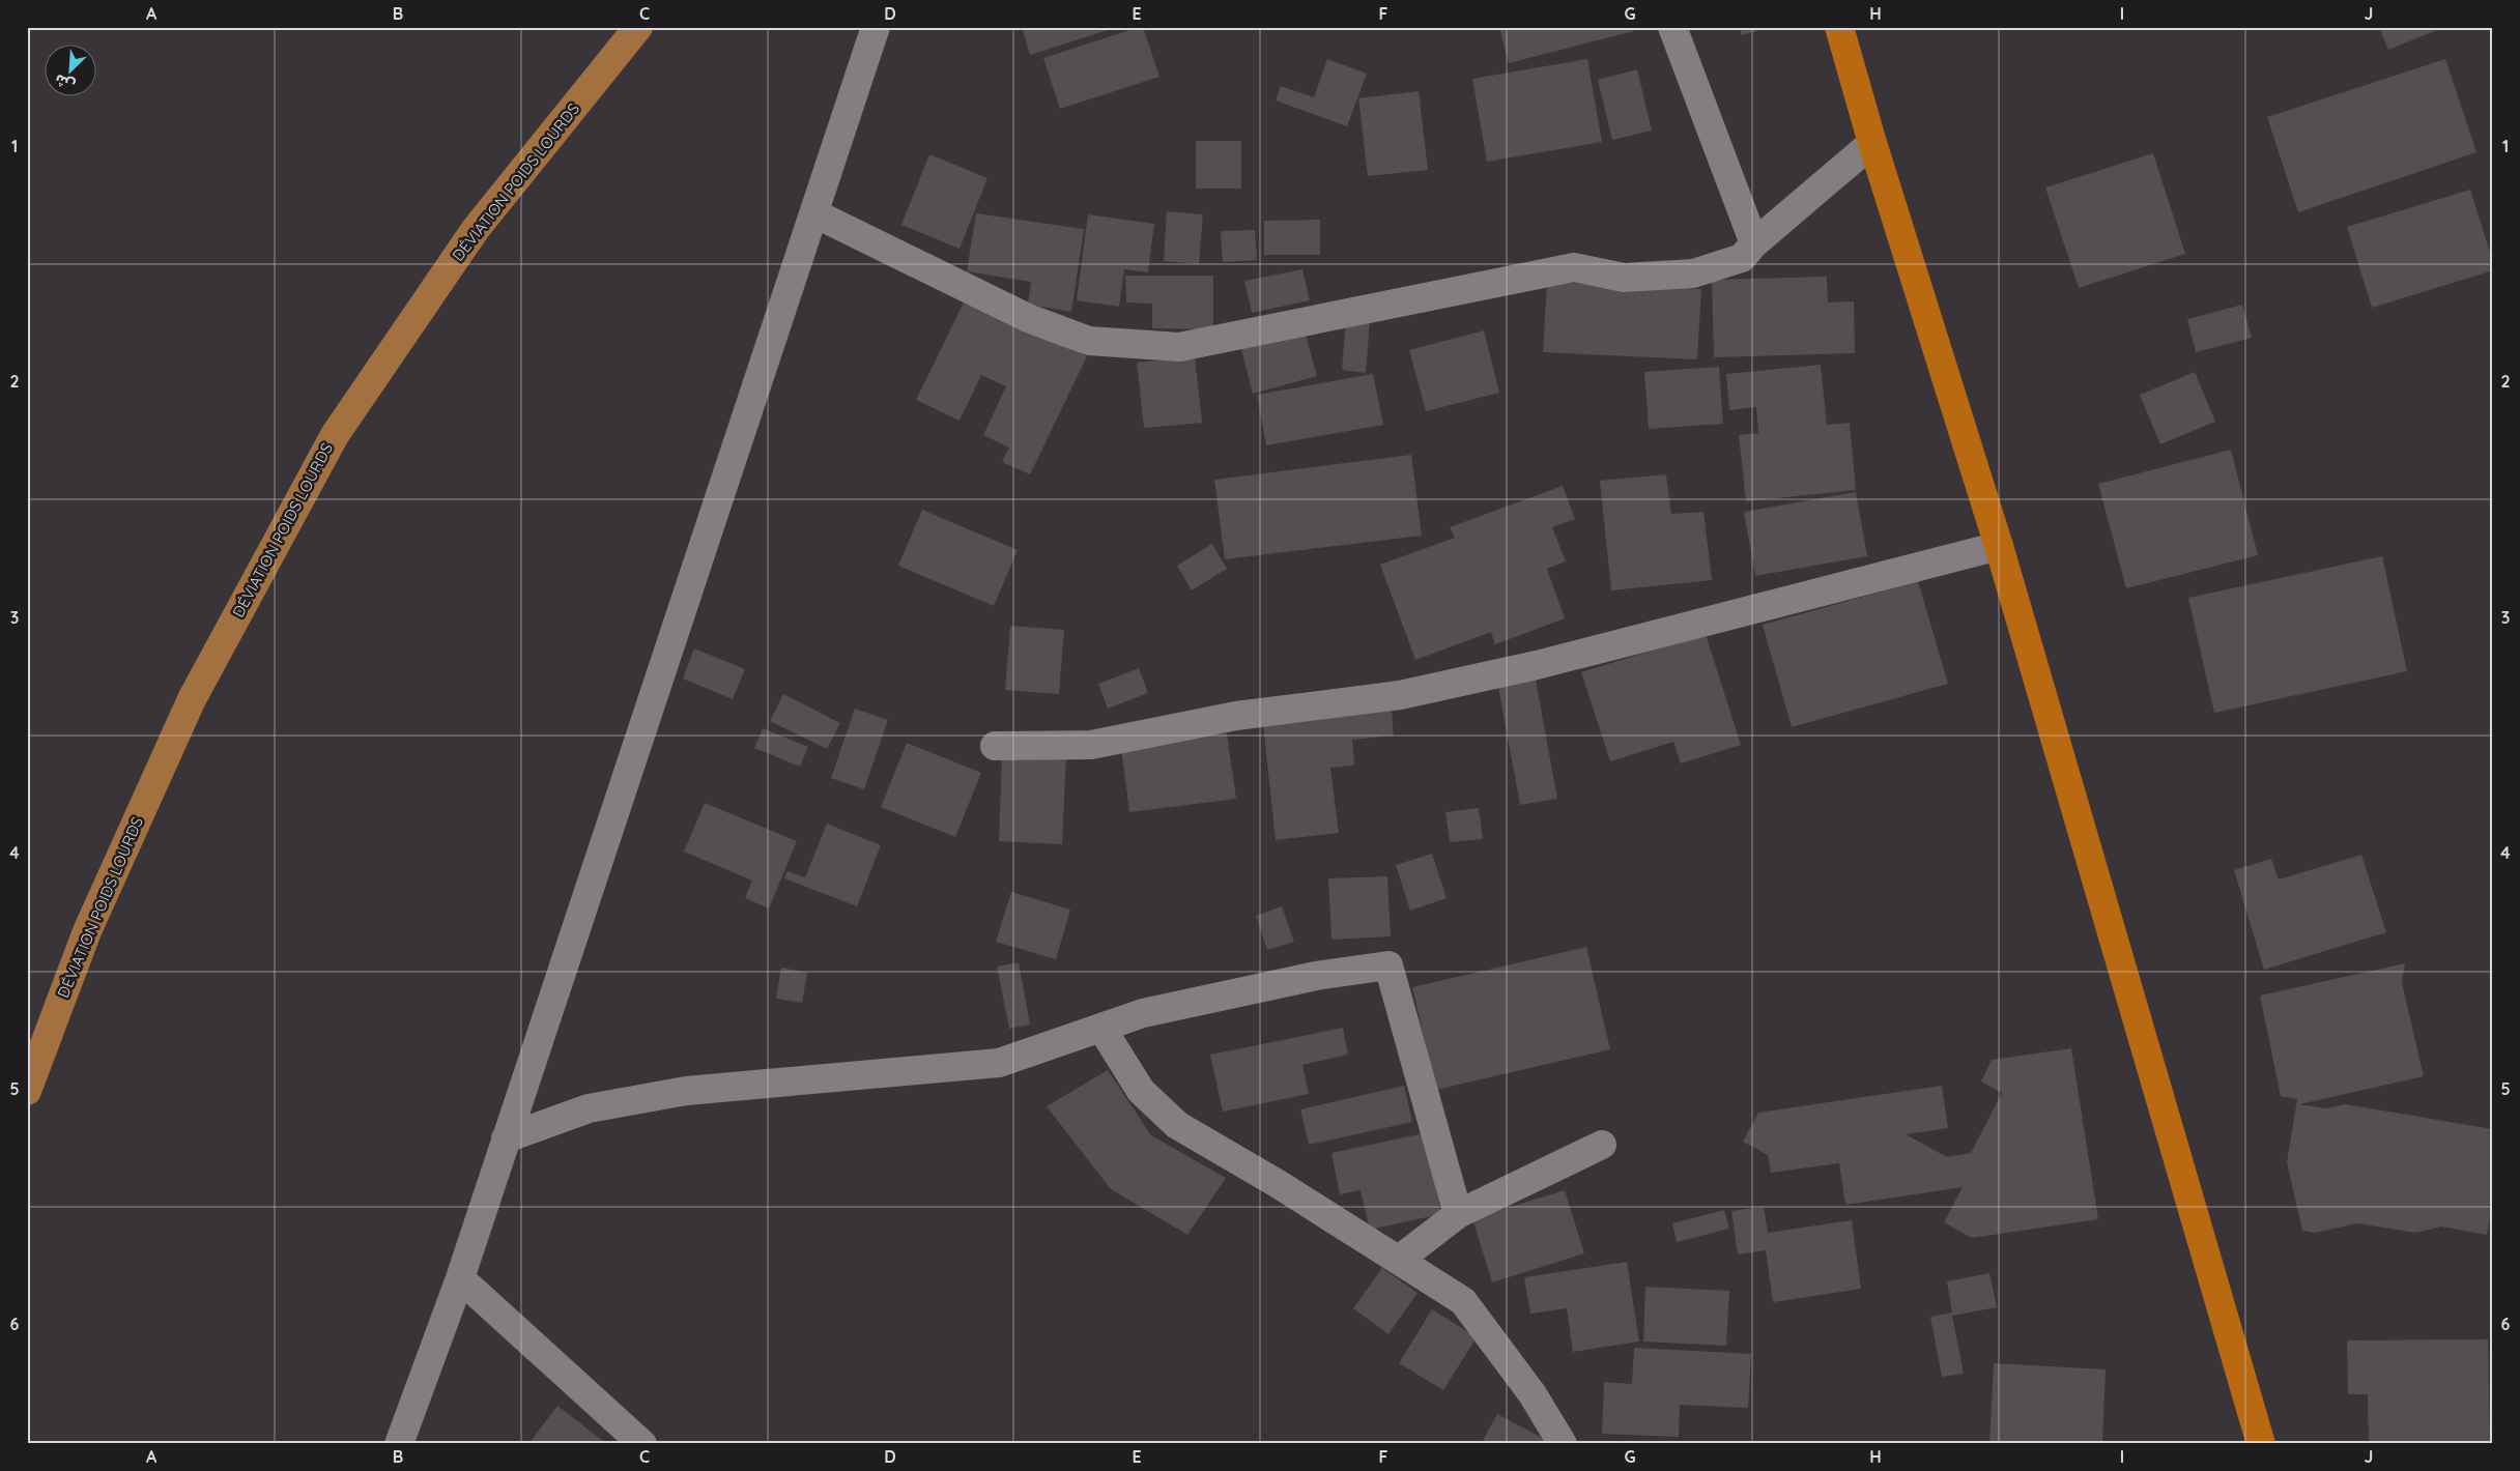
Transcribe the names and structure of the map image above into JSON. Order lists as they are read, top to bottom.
{
  "streets": {
    "main road": ["DÉVIATION POIDS LOURDS"]
  },
  "north": "bottom left",
  "grid": {
    "columns": [
      "A",
      "B",
      "C",
      "D",
      "E",
      "F",
      "G",
      "H",
      "I",
      "J"
    ],
    "rows": [
      "1",
      "2",
      "3",
      "4",
      "5",
      "6"
    ]
  }
}
